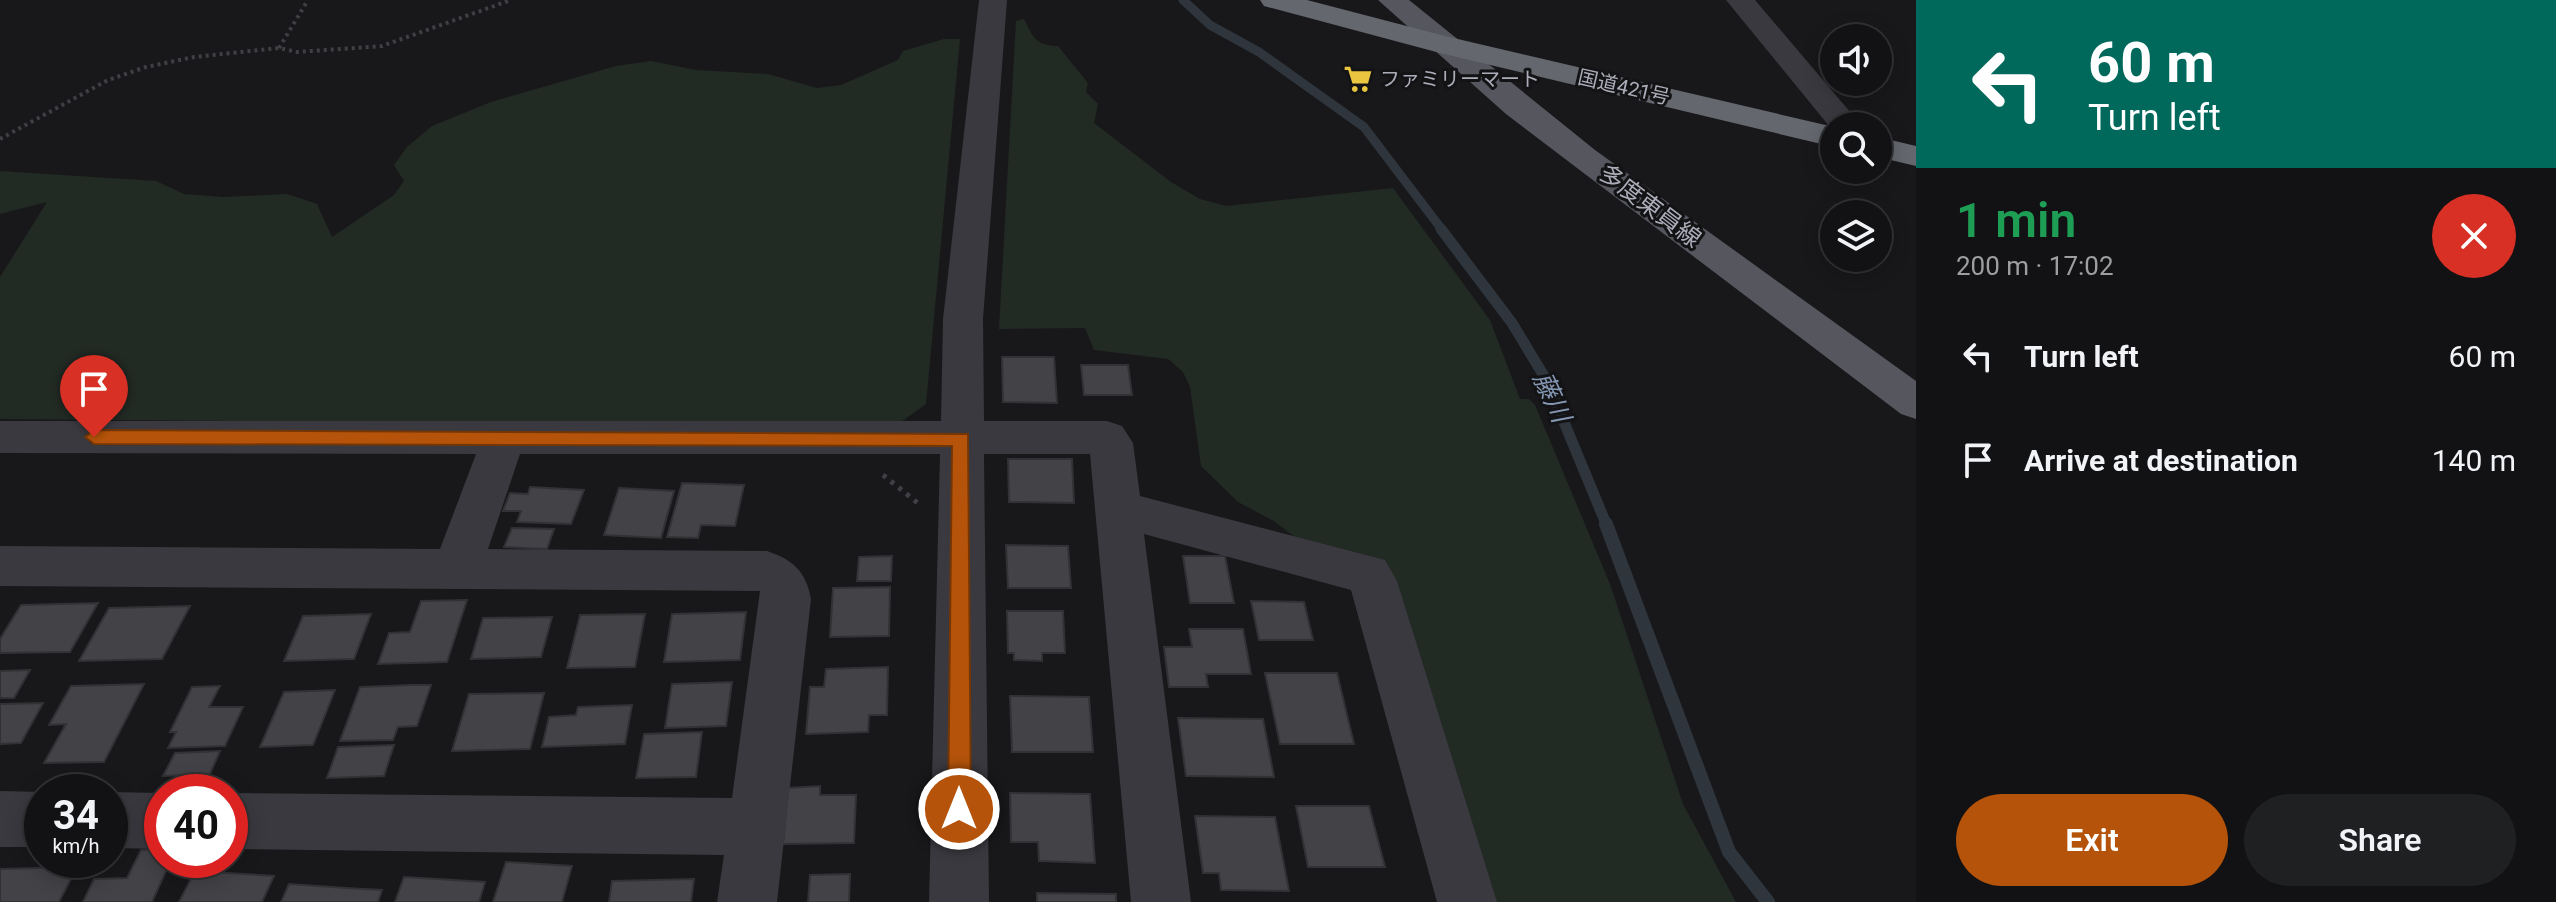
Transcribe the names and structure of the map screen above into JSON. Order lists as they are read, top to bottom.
{
  "streets": {
    "highway": ["国道421号"],
    "main road": ["多度東員線"]
  },
  "crossings": [
    ["国道421号", "多度東員線"]
  ],
  "water": ["藤川"],
  "places": {
    "supermarket": ["ファミリーマート"]
  },
  "page": {
    "turn": ["60 m", "Turn left"],
    "heading": ["1 min", "200 m · 17:02"],
    "list": [
      {
        "name": "Turn left",
        "value": "60 m"
      },
      {
        "name": "Arrive at destination",
        "value": "140 m"
      }
    ],
    "speed": "34 km/h",
    "limit": "40",
    "buttons": ["Exit", "Share"]
  }
}
